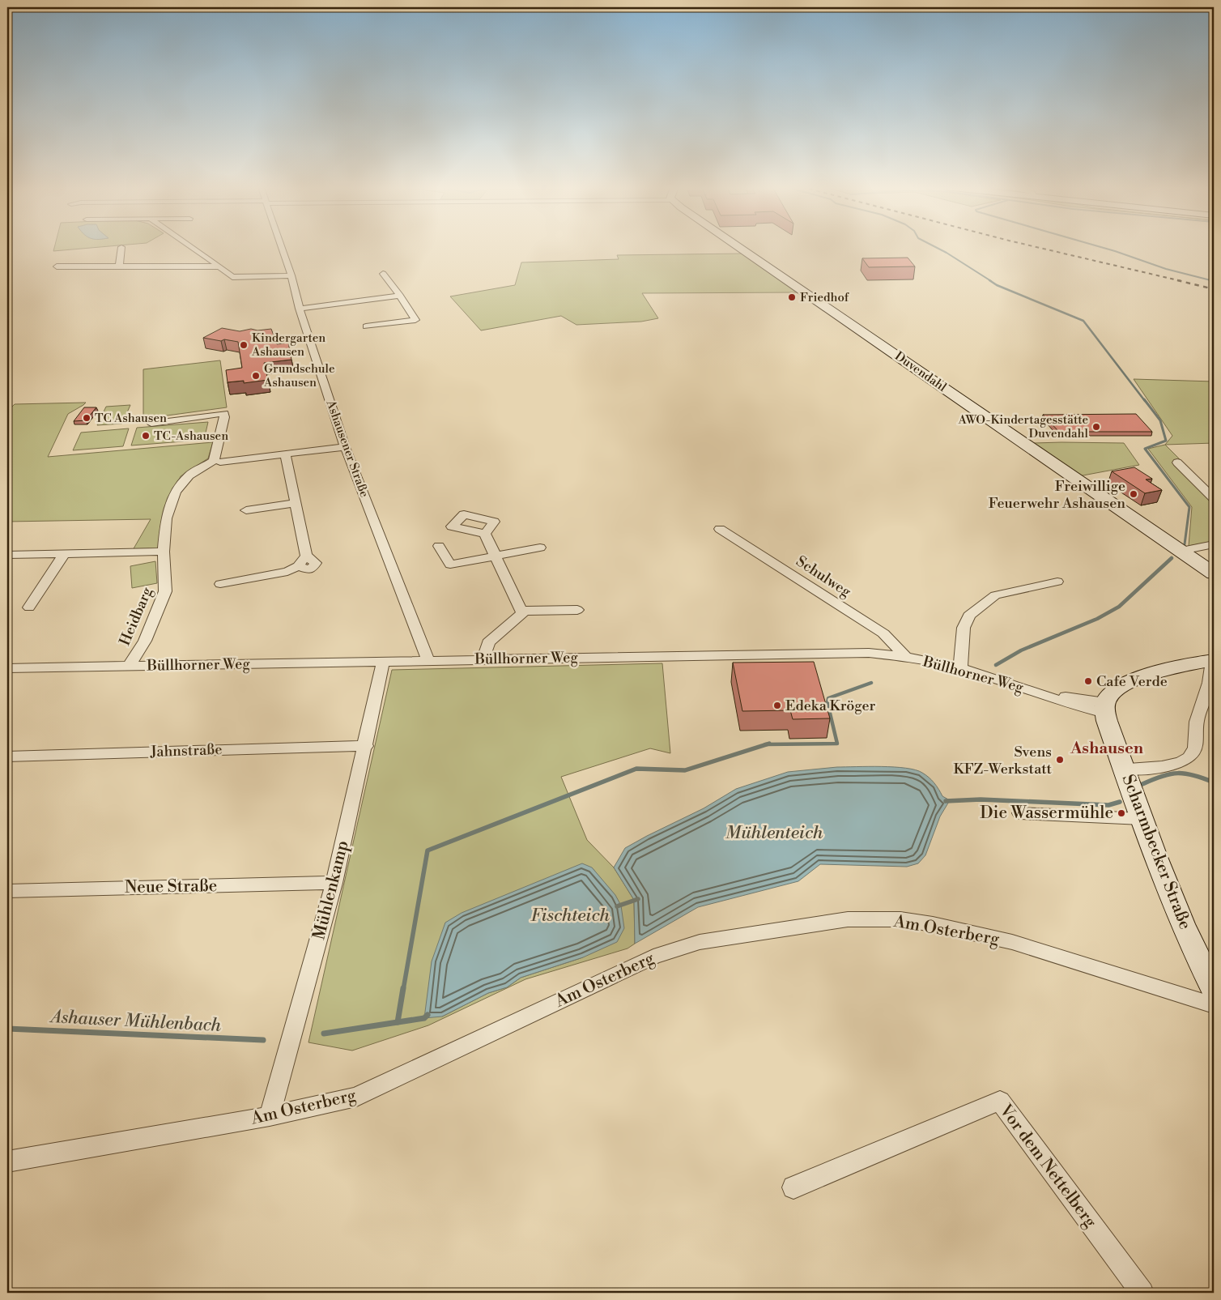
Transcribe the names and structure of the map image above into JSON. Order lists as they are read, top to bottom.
{
  "streets": {
    "street": [
      "Duvendahl",
      "Ashausener Straße",
      "Schulweg",
      "Heidbarg",
      "Büllhorner Weg",
      "Jahnstraße",
      "Scharmbecker Straße",
      "Neue Straße",
      "Mühlenkamp",
      "Am Osterberg",
      "Vor dem Nettelberg"
    ]
  },
  "crossings": [
    ["Ashausener Straße", "Büllhorner Weg"],
    ["Schulweg", "Büllhorner Weg"],
    ["Heidbarg", "Büllhorner Weg"],
    ["Büllhorner Weg", "Scharmbecker Straße"],
    ["Büllhorner Weg", "Mühlenkamp"],
    ["Jahnstraße", "Mühlenkamp"],
    ["Neue Straße", "Mühlenkamp"],
    ["Mühlenkamp", "Am Osterberg"]
  ],
  "districts": ["Ashausen"],
  "water": ["Mühlenteich", "Fischteich", "Ashauser Mühlenbach"],
  "places": [
    "Friedhof",
    "Kindergarten Ashausen",
    "Grundschule Ashausen",
    "TC Ashausen",
    "AWO-Kindertagesstätte Duvendahl",
    "TC-Ashausen",
    "Freiwillige Feuerwehr Ashausen",
    "Cafe Verde",
    "Edeka Kröger",
    "Svens KFZ-Werkstatt",
    "Die Wassermühle"
  ]
}
